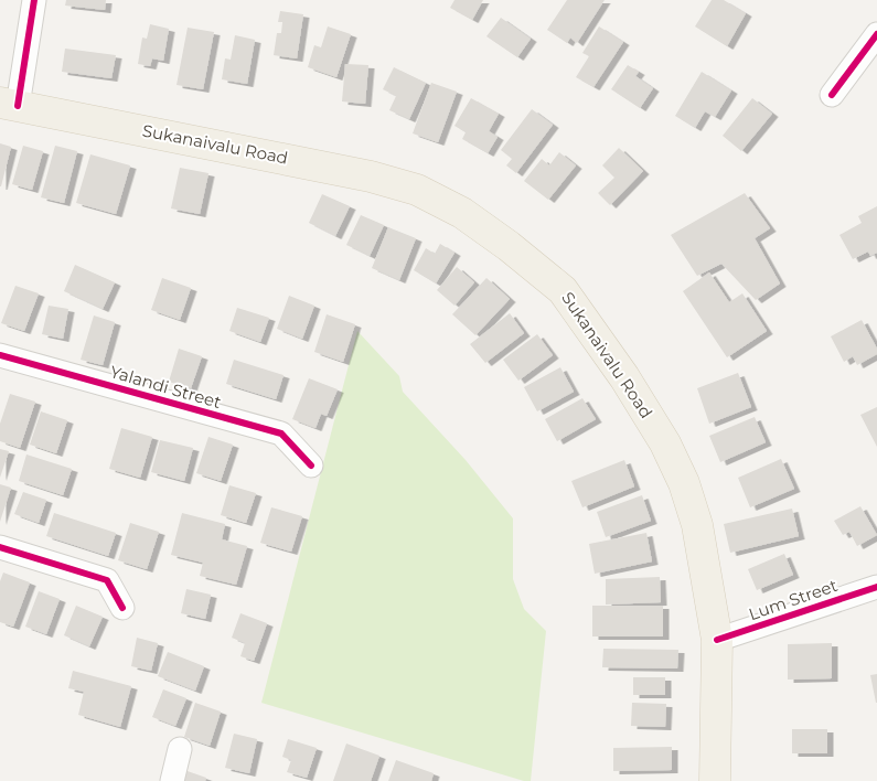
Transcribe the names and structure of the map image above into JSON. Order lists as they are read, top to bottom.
{
  "streets": {
    "main road": ["Sukanaivalu Road"],
    "street": ["Yalandi Street", "Lum Street"]
  },
  "crossings": [
    ["Sukanaivalu Road", "Lum Street"]
  ]
}
